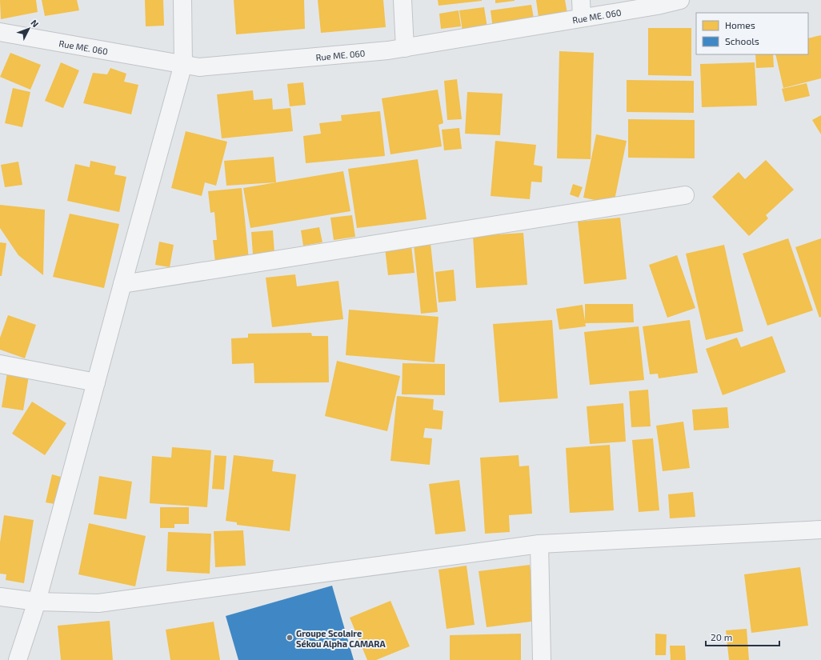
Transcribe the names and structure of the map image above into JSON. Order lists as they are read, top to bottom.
{
  "streets": {
    "street": ["Rue ME. 060"]
  },
  "places": ["Groupe Scolaire Sékou Alpha CAMARA"],
  "legend": ["Homes", "Schools"],
  "scale_bar": "20 m",
  "north": "top right"
}
